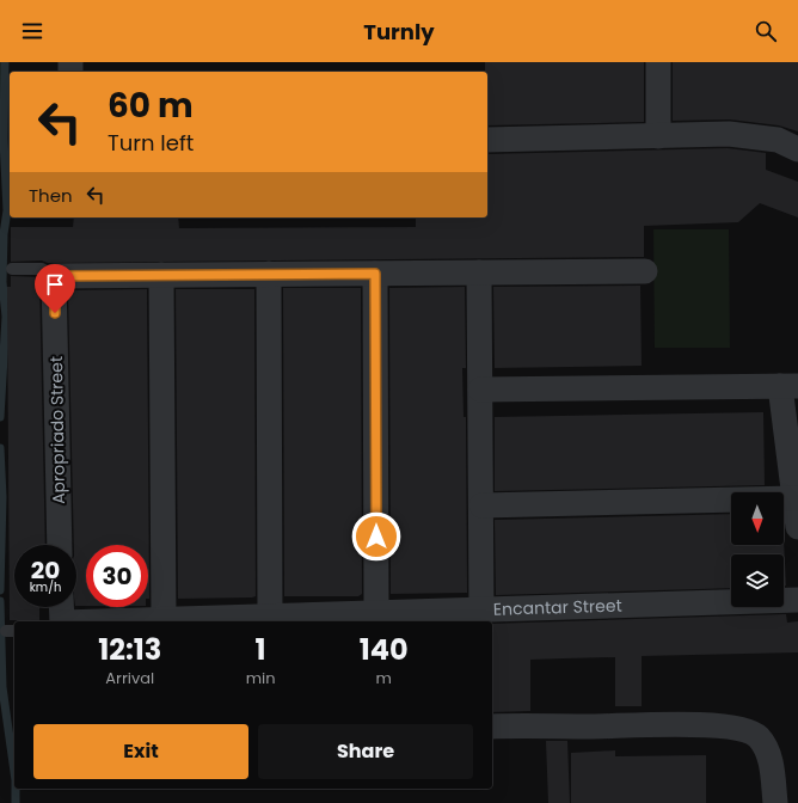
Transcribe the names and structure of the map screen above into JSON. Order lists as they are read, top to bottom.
{
  "streets": {
    "street": ["Apropriado Street", "Encantar Street"]
  },
  "north": "bottom",
  "page": {
    "header": "Turnly",
    "turn": ["60 m", "Turn left"],
    "then": "Then",
    "speed": "20 km/h",
    "limit": "30",
    "eta": [
      "12:13",
      "Arrival",
      "1",
      "min",
      "140",
      "m"
    ],
    "buttons": ["Exit", "Share"]
  }
}
